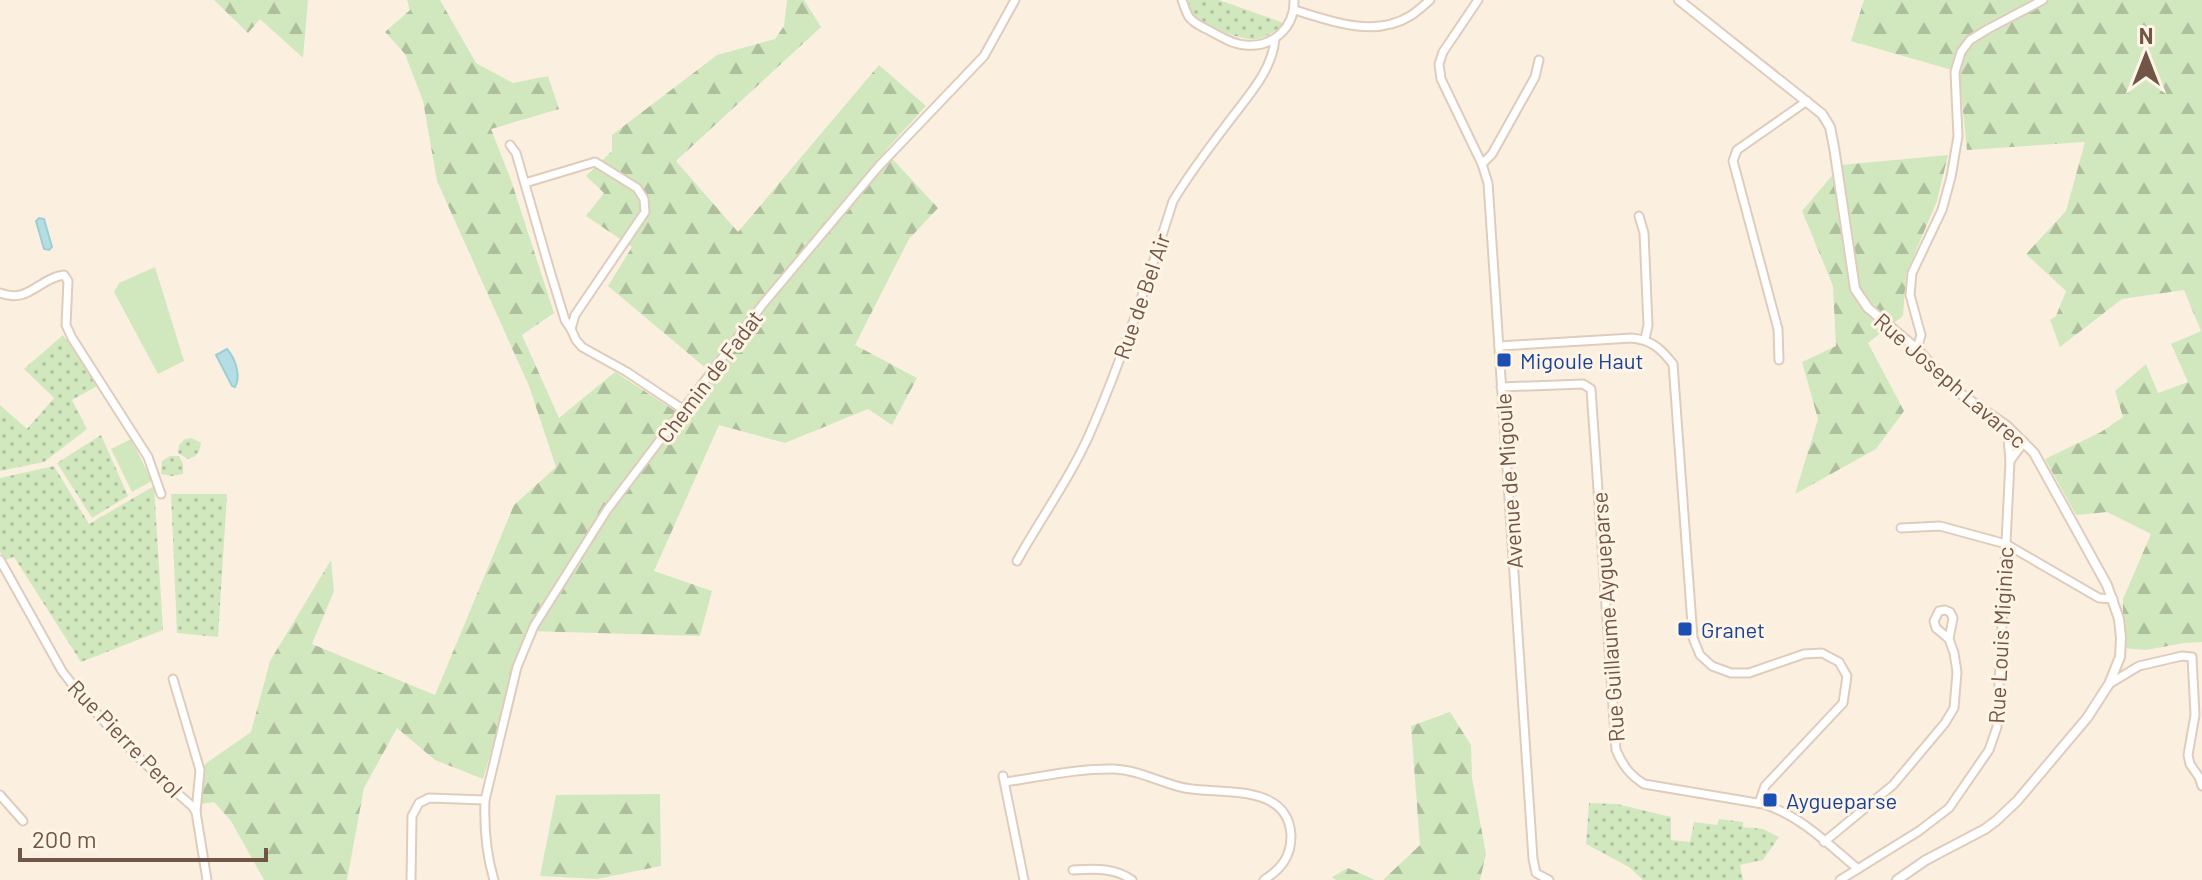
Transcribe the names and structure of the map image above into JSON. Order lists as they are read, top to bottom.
{
  "streets": {
    "street": [
      "Rue de Bel Air",
      "Chemin de Fadat",
      "Rue Joseph Lavarec",
      "Avenue de Migoule",
      "Rue Guillaume Aygueparse",
      "Rue Louis Miginiac",
      "Rue Pierre Perol"
    ]
  },
  "crossings": [
    ["Rue Joseph Lavarec", "Rue Louis Miginiac"],
    ["Avenue de Migoule", "Rue Guillaume Aygueparse"],
    ["Rue Guillaume Aygueparse", "Rue Louis Miginiac"]
  ],
  "places": {
    "transit": ["Migoule Haut", "Granet", "Aygueparse"]
  },
  "scale_bar": "200 m",
  "north": "top"
}
